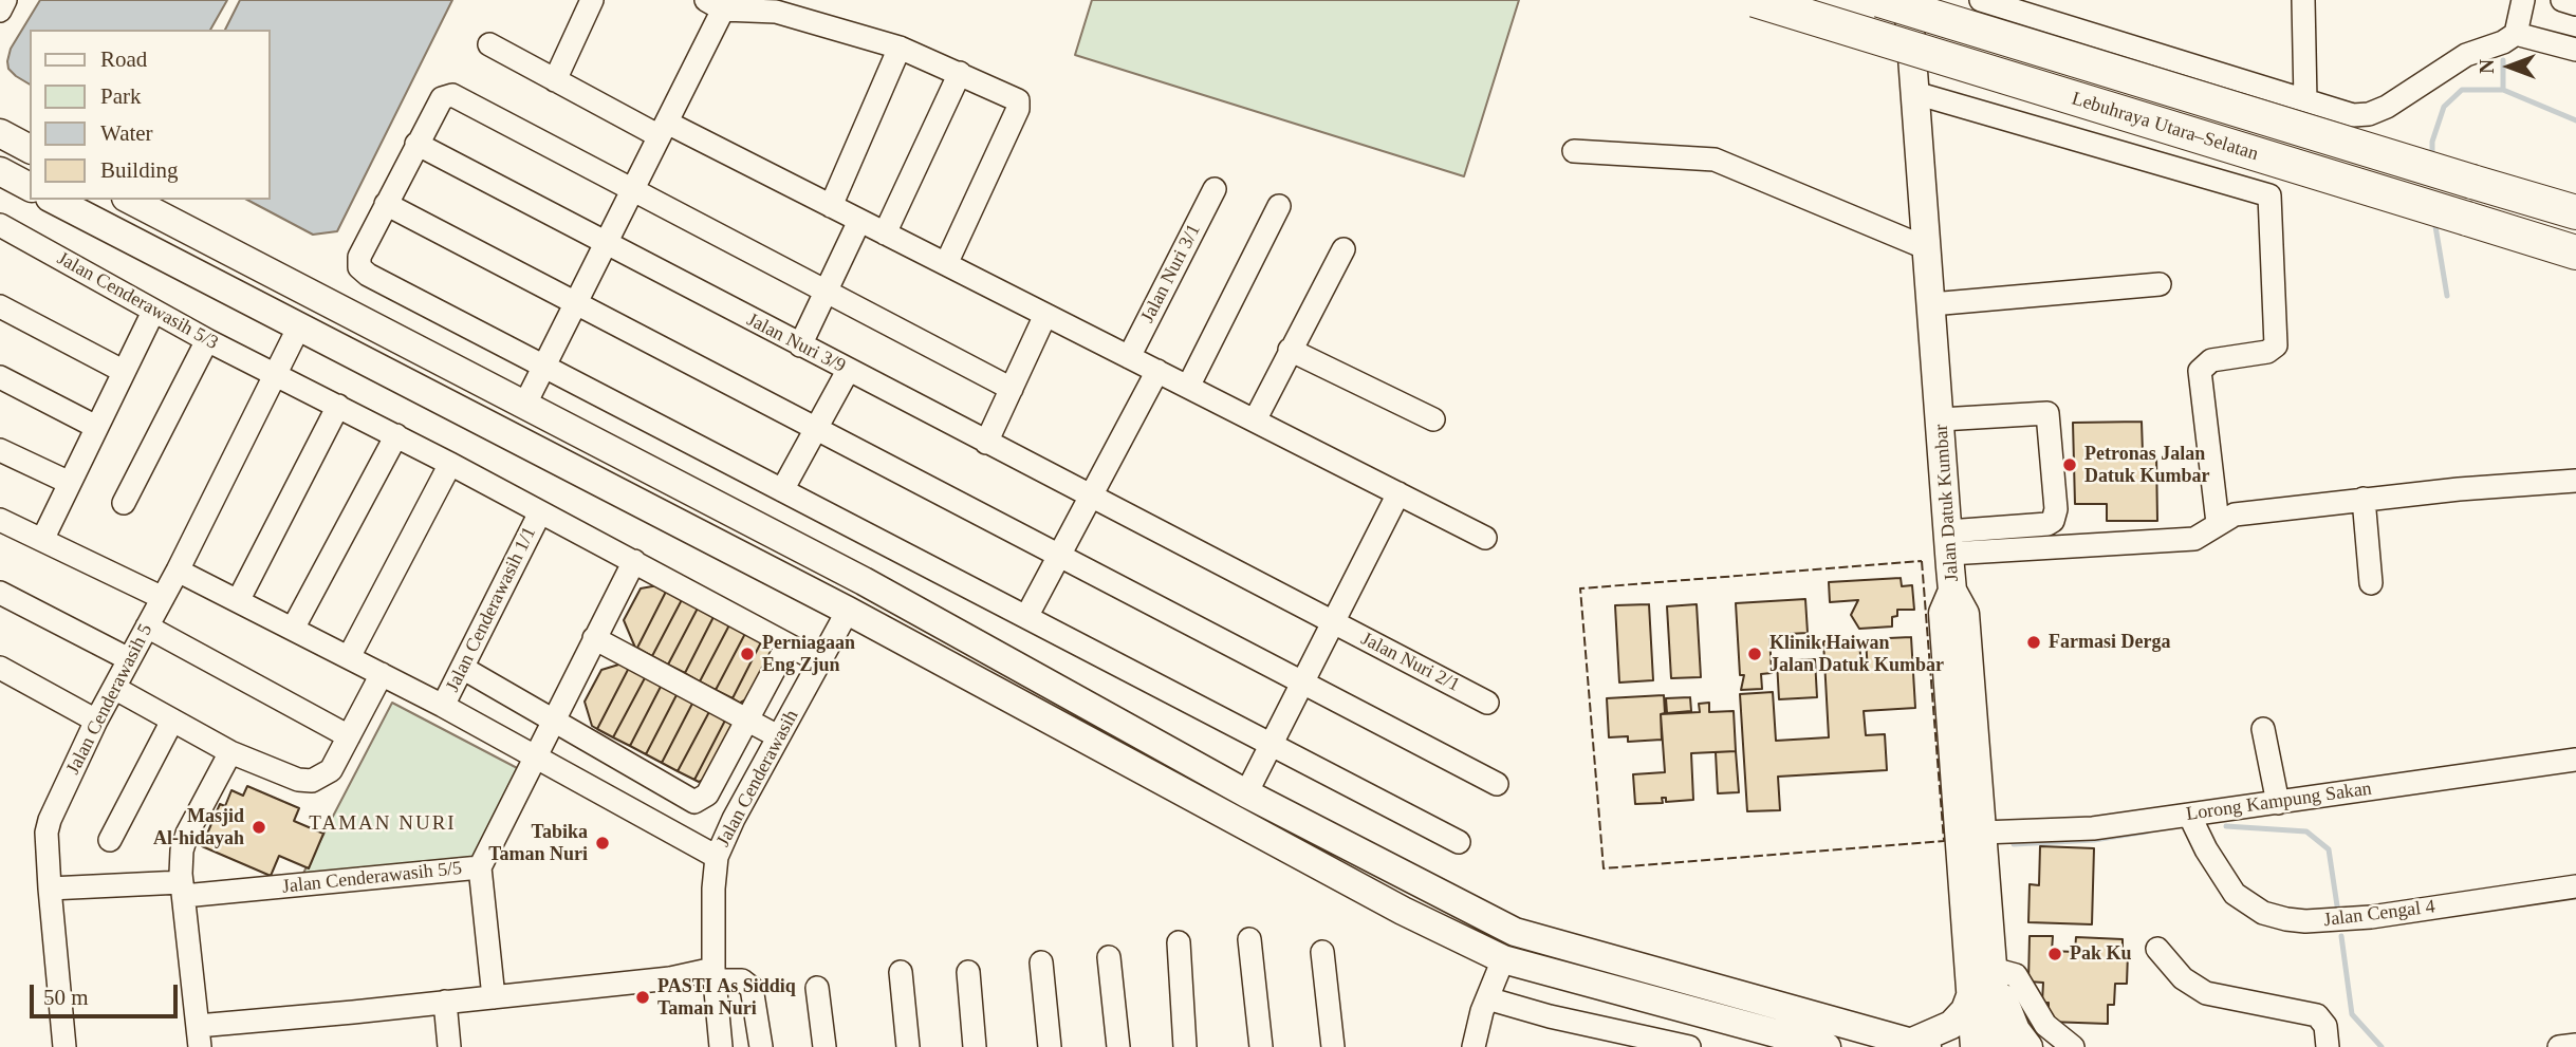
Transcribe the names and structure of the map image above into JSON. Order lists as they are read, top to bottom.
{
  "streets": {
    "highway": ["Lebuhraya Utara–Selatan"],
    "main road": ["Jalan Datuk Kumbar"],
    "street": [
      "Jalan Nuri 3/1",
      "Jalan Cenderawasih 5/3",
      "Jalan Nuri 3/9",
      "Jalan Cenderawasih 1/1",
      "Jalan Nuri 2/1",
      "Jalan Cenderawasih 5",
      "Jalan Cenderawasih",
      "Lorong Kampung Sakan",
      "Jalan Cenderawasih 5/5",
      "Jalan Cengal 4"
    ]
  },
  "crossings": [
    ["Jalan Cenderawasih 5/3", "Jalan Cenderawasih 1/1"],
    ["Jalan Cenderawasih 5/3", "Jalan Cenderawasih 5"],
    ["Jalan Cenderawasih 5/3", "Jalan Cenderawasih"],
    ["Jalan Cenderawasih 5/3", "Jalan Cenderawasih 5/5"],
    ["Jalan Nuri 3/9", "Jalan Nuri 2/1"],
    ["Jalan Datuk Kumbar", "Lorong Kampung Sakan"],
    ["Jalan Cenderawasih 5", "Jalan Cenderawasih 5/5"],
    ["Lorong Kampung Sakan", "Jalan Cengal 4"]
  ],
  "districts": ["TAMAN NURI"],
  "places": [
    "Petronas Jalan Datuk Kumbar",
    "Farmasi Derga",
    "Perniagaan Eng Zjun",
    "Klinik Haiwan Jalan Datuk Kumbar",
    "Masjid Al-hidayah",
    "Tabika Taman Nuri",
    "Pak Ku",
    "PASTI As Siddiq Taman Nuri"
  ],
  "legend": [
    "Road",
    "Park",
    "Water",
    "Building"
  ],
  "scale_bar": "50 m",
  "north": "left"
}
